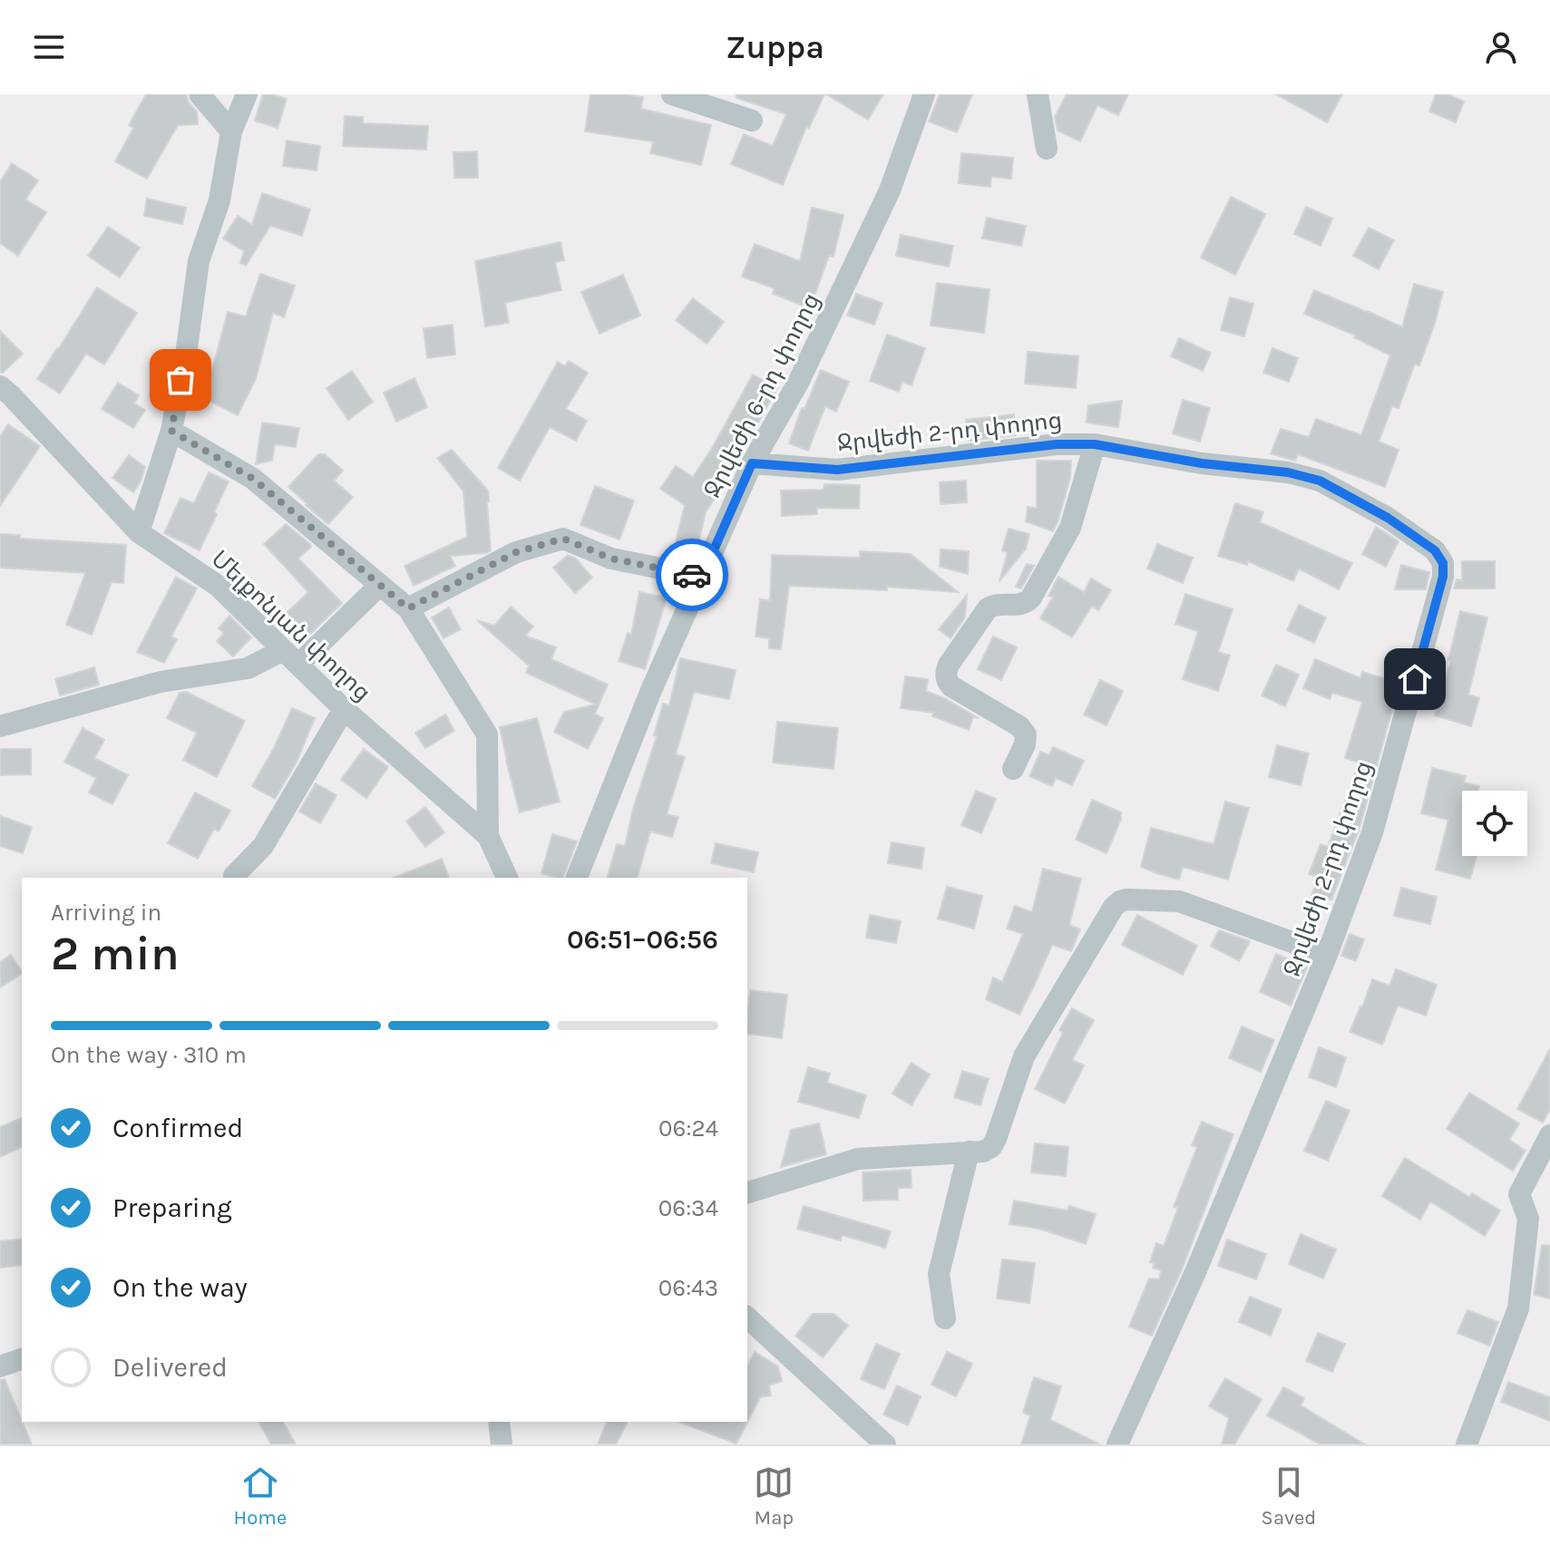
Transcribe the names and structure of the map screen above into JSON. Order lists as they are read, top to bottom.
{
  "streets": {
    "street": ["Ջրվեժի 6-րդ փողոց", "Ջրվեժի 2-րդ փողոց", "Մելքոնյան փողոց"]
  },
  "crossings": [
    ["Ջրվեժի 6-րդ փողոց", "Ջրվեժի 2-րդ փողոց"]
  ],
  "page": {
    "header": "Zuppa",
    "heading": ["2 min", "Arriving in", "06:51–06:56"],
    "bar": "On the way · 310 m",
    "list": [
      ["Confirmed", "06:24"],
      ["Preparing", "06:34"],
      ["On the way", "06:43"],
      "Delivered"
    ],
    "tabs": ["Home", "Map", "Saved"]
  }
}
